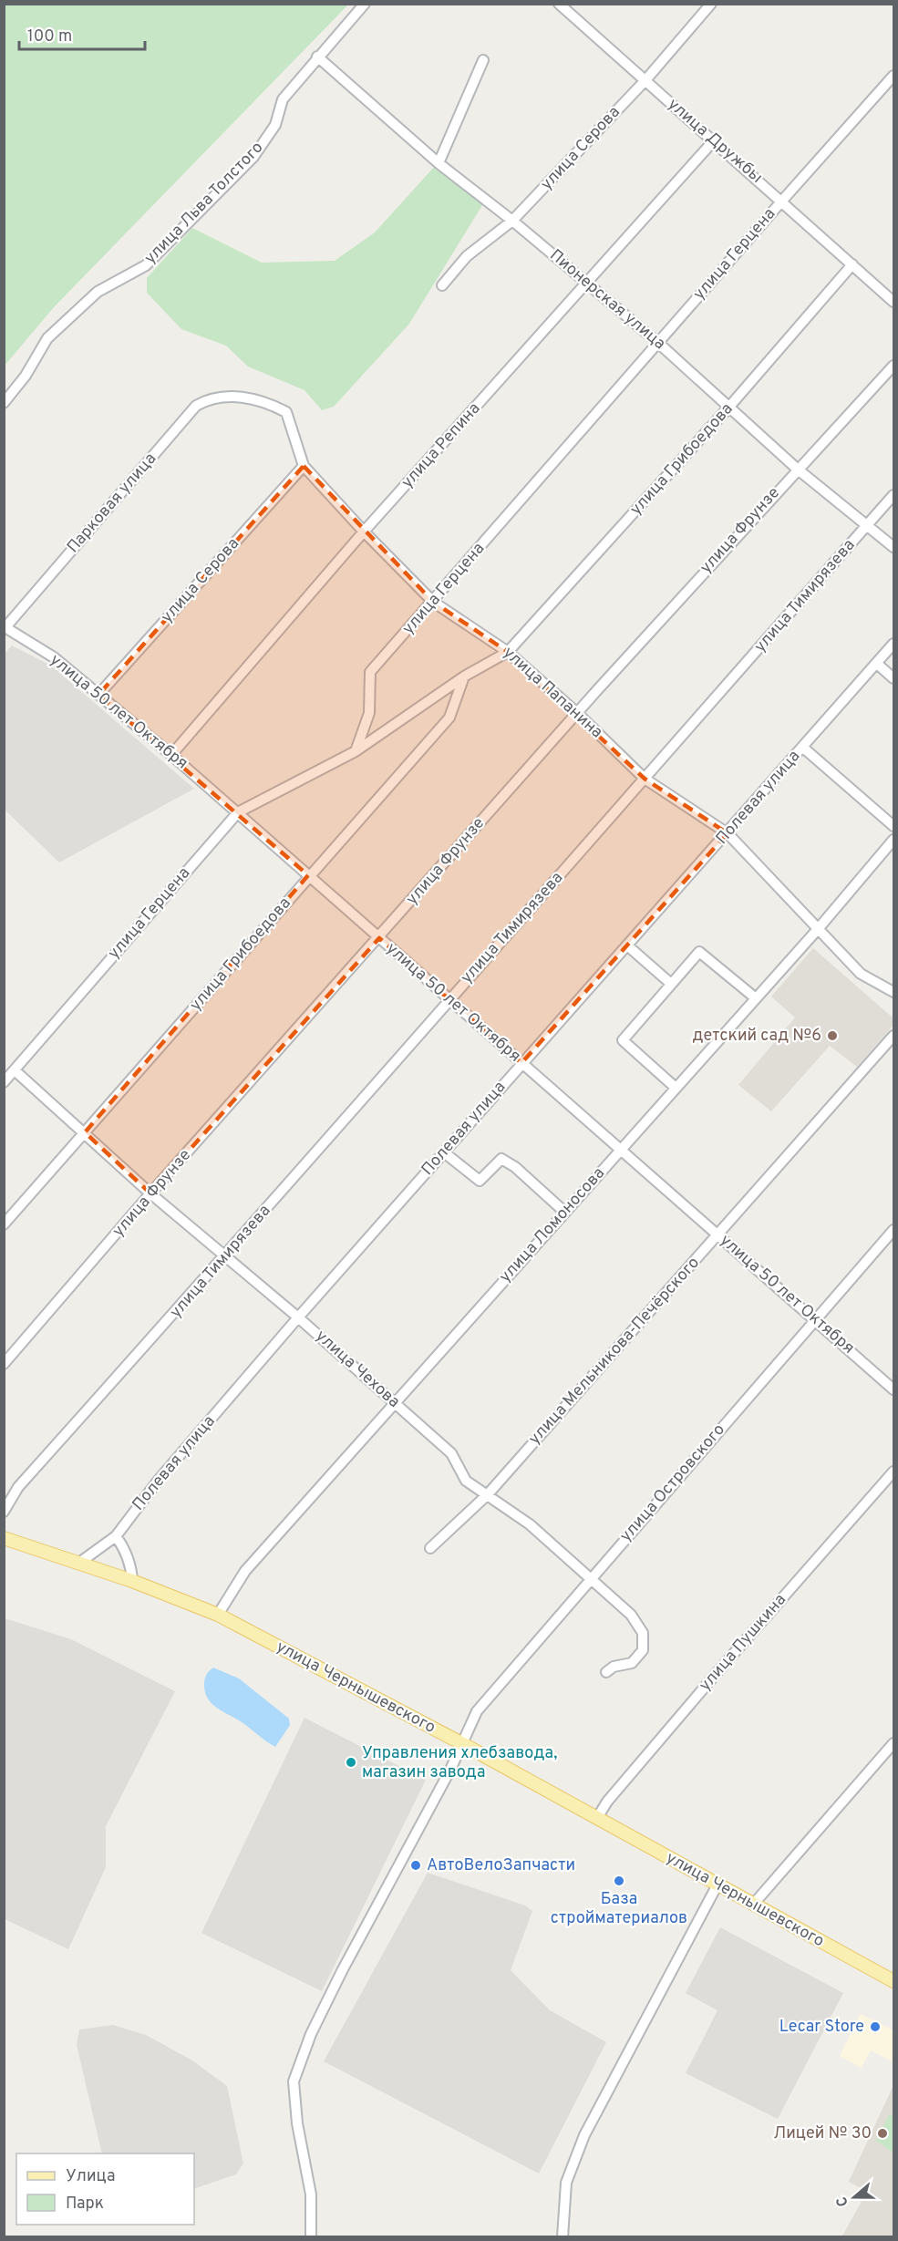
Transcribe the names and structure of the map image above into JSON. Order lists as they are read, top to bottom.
{
  "streets": {
    "main road": ["улица Чернышевского"],
    "street": [
      "улица Дружбы",
      "улица Серова",
      "улица Льва Толстого",
      "улица Герцена",
      "Пионерская улица",
      "улица Репина",
      "улица Грибоедова",
      "Парковая улица",
      "улица Фрунзе",
      "улица Тимирязева",
      "улица Папанина",
      "улица 50 лет Октября",
      "Полевая улица",
      "улица Ломоносова",
      "улица Мельникова-Печёрского",
      "улица Чехова",
      "улица Островского",
      "улица Пушкина"
    ]
  },
  "crossings": [
    ["улица Дружбы", "улица Серова"],
    ["улица Дружбы", "улица Герцена"],
    ["улица Дружбы", "улица Репина"],
    ["улица Дружбы", "улица Грибоедова"],
    ["улица Серова", "Пионерская улица"],
    ["улица Серова", "улица Папанина"],
    ["улица Серова", "улица 50 лет Октября"],
    ["улица Льва Толстого", "Пионерская улица"],
    ["улица Герцена", "Пионерская улица"],
    ["улица Герцена", "улица Грибоедова"],
    ["улица Герцена", "улица Папанина"],
    ["улица Герцена", "улица 50 лет Октября"],
    ["улица Герцена", "улица Чехова"],
    ["Пионерская улица", "улица Репина"],
    ["Пионерская улица", "улица Грибоедова"],
    ["Пионерская улица", "улица Фрунзе"],
    ["Пионерская улица", "улица Тимирязева"],
    ["улица Репина", "улица Папанина"],
    ["улица Репина", "улица 50 лет Октября"],
    ["улица Грибоедова", "улица Папанина"],
    ["улица Грибоедова", "улица 50 лет Октября"],
    ["улица Грибоедова", "улица Чехова"],
    ["Парковая улица", "улица Папанина"],
    ["Парковая улица", "улица 50 лет Октября"],
    ["улица Фрунзе", "улица Папанина"],
    ["улица Фрунзе", "улица 50 лет Октября"],
    ["улица Фрунзе", "улица Чехова"],
    ["улица Тимирязева", "улица Папанина"],
    ["улица Тимирязева", "улица 50 лет Октября"],
    ["улица Тимирязева", "улица Чехова"],
    ["улица Папанина", "Полевая улица"],
    ["улица Папанина", "улица Ломоносова"],
    ["улица 50 лет Октября", "Полевая улица"],
    ["улица 50 лет Октября", "улица Ломоносова"],
    ["улица 50 лет Октября", "улица Мельникова-Печёрского"],
    ["улица 50 лет Октября", "улица Островского"],
    ["Полевая улица", "улица Чехова"],
    ["Полевая улица", "улица Чернышевского"],
    ["улица Ломоносова", "улица Чехова"],
    ["улица Ломоносова", "улица Чернышевского"],
    ["улица Мельникова-Печёрского", "улица Чехова"],
    ["улица Чехова", "улица Островского"],
    ["улица Островского", "улица Чернышевского"],
    ["улица Пушкина", "улица Чернышевского"]
  ],
  "places": [
    "детский сад №6",
    "Управления хлебзавода, магазин завода",
    "АвтоВелоЗапчасти",
    "База стройматериалов",
    "Lecar Store",
    "Лицей № 30"
  ],
  "legend": ["Улица", "Парк"],
  "scale_bar": "100 m",
  "north": "left"
}
